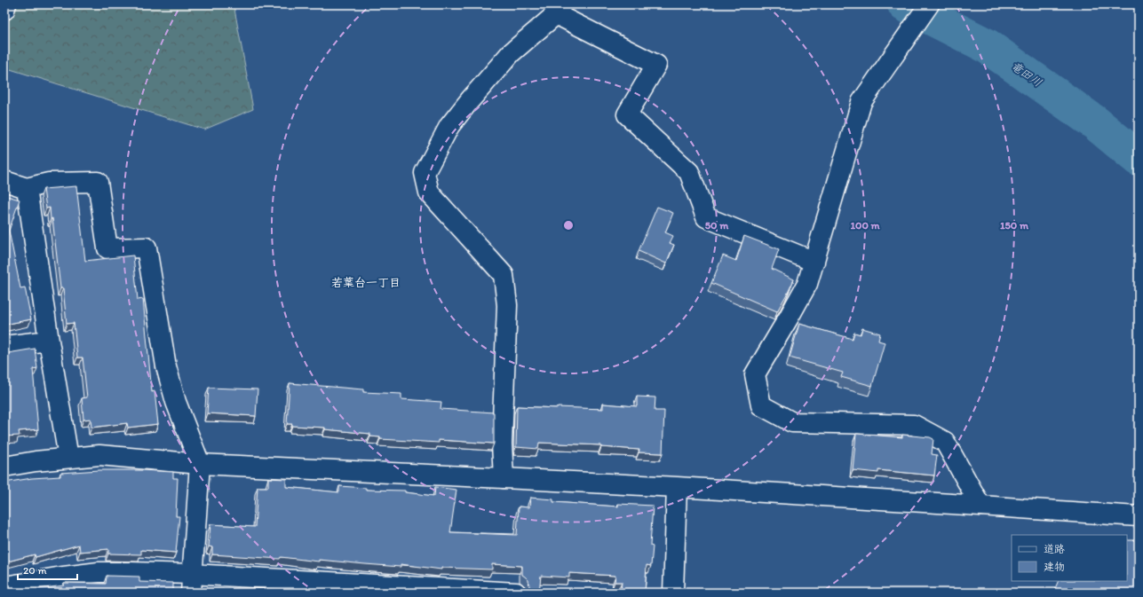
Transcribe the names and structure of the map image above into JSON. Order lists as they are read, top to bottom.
{
  "districts": ["若葉台一丁目"],
  "water": ["竜田川"],
  "legend": ["道路", "建物"],
  "scale_bar": "20 m",
  "rings": ["50 m", "100 m", "150 m"]
}
